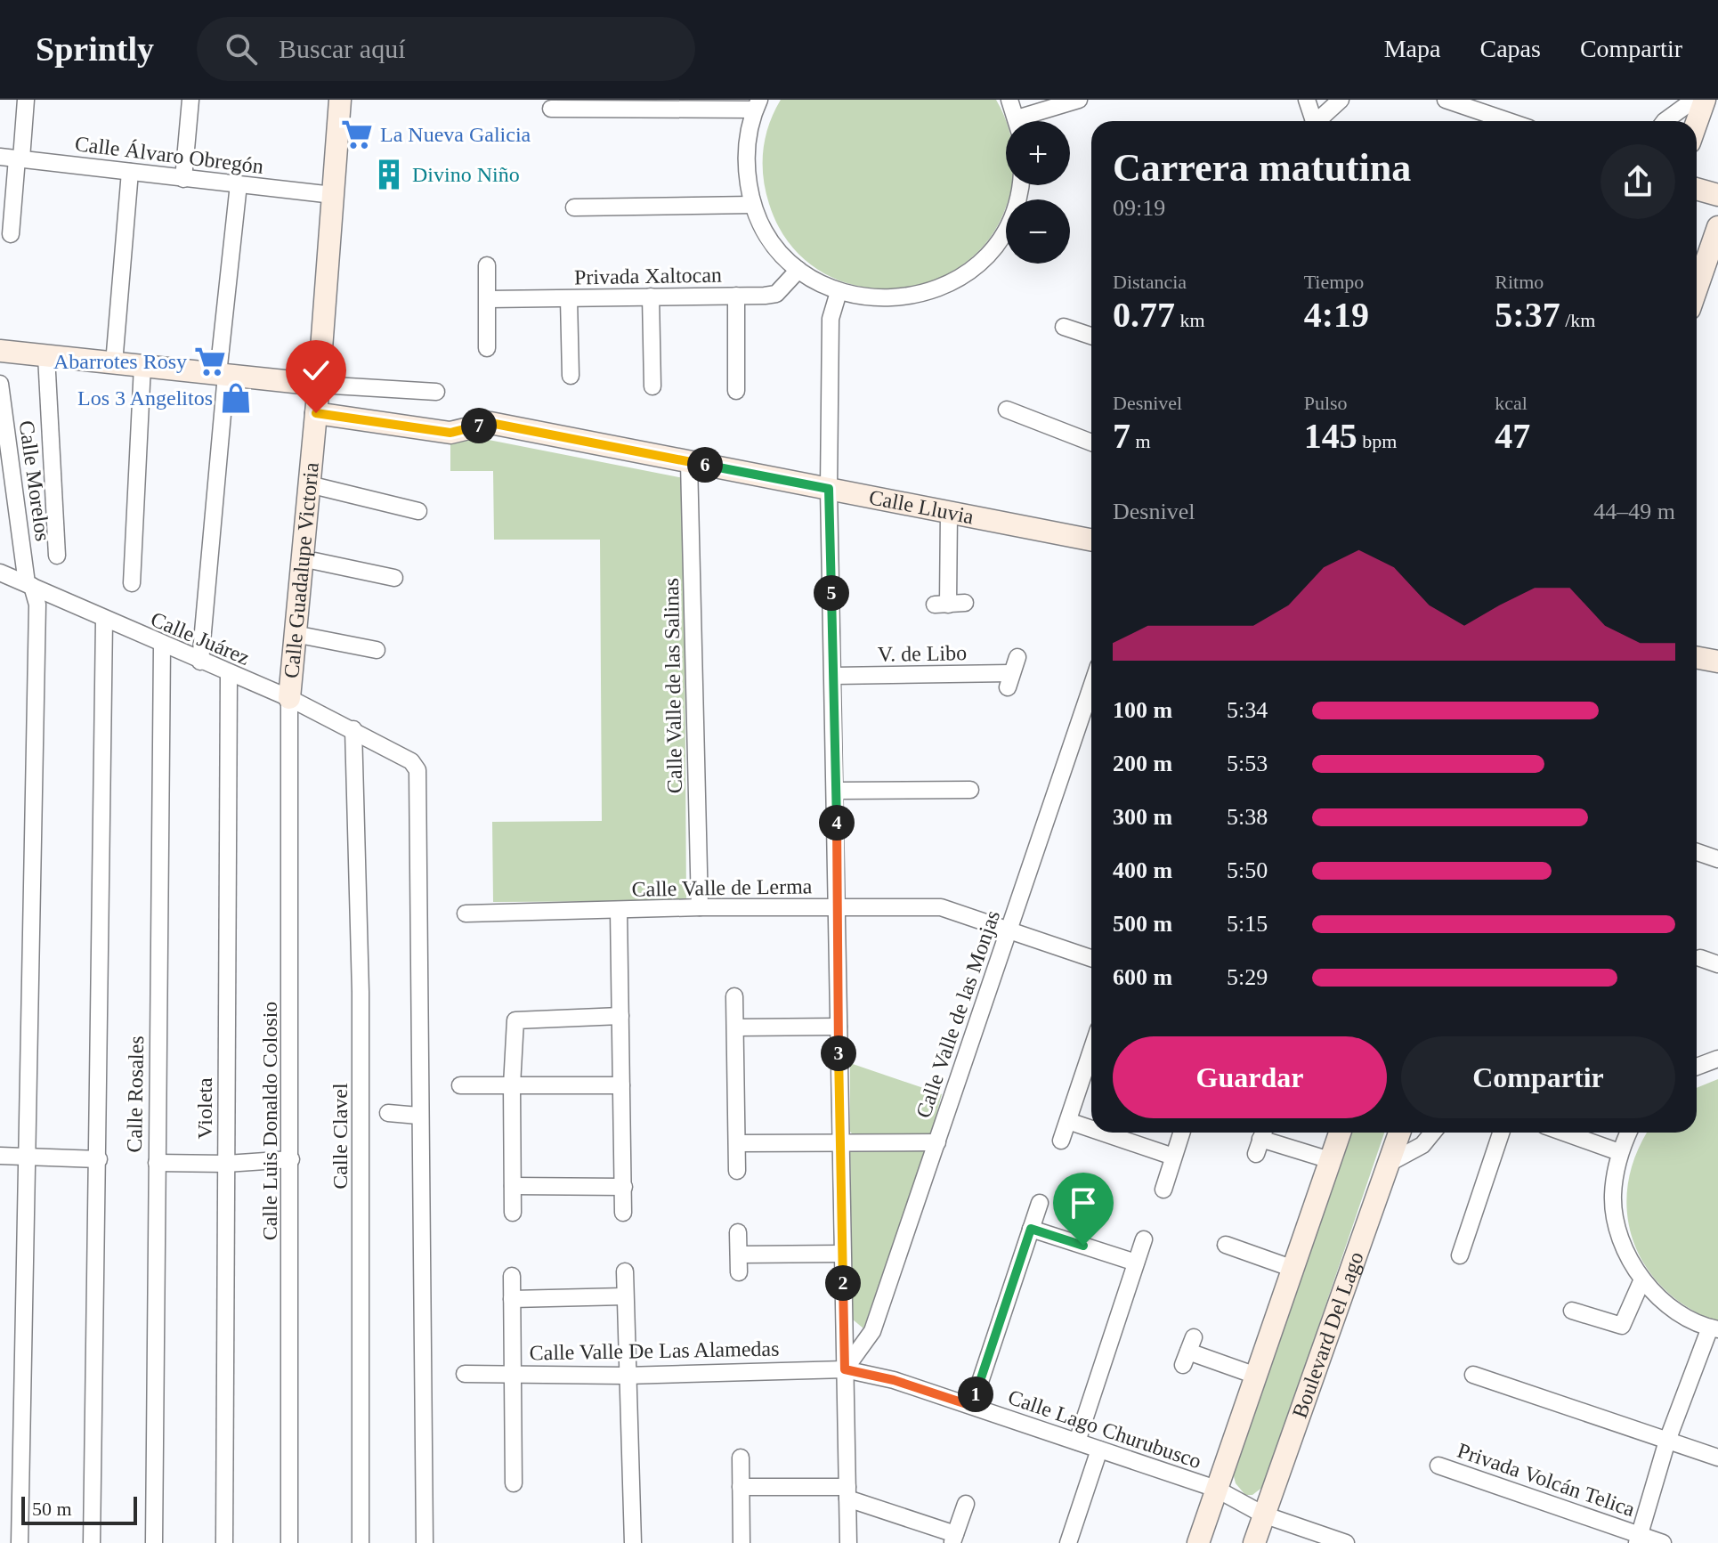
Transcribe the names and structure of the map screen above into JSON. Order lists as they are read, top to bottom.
{
  "streets": {
    "street": [
      "Calle Álvaro Obregón",
      "Privada Xaltocan",
      "Calle Morelos",
      "Calle Lluvia",
      "Calle Guadalupe Victoria",
      "Calle Juárez",
      "V. de Libo",
      "Calle Valle de las Salinas",
      "Calle Valle de Lerma",
      "Calle Valle de las Monjas",
      "Calle Rosales",
      "Violeta",
      "Calle Luis Donaldo Colosio",
      "Calle Clavel",
      "Boulevard Del Lago",
      "Calle Valle De Las Alamedas",
      "Calle Lago Churubusco",
      "Privada Volcán Telica"
    ]
  },
  "crossings": [
    ["Calle Álvaro Obregón", "Calle Guadalupe Victoria"],
    ["Calle Morelos", "Calle Juárez"],
    ["Calle Lluvia", "Calle Guadalupe Victoria"],
    ["Calle Lluvia", "Calle Valle de las Salinas"],
    ["Calle Guadalupe Victoria", "Calle Juárez"],
    ["Calle Guadalupe Victoria", "Calle Luis Donaldo Colosio"],
    ["Calle Juárez", "Calle Rosales"],
    ["Calle Juárez", "Violeta"],
    ["Calle Juárez", "Calle Luis Donaldo Colosio"],
    ["Calle Juárez", "Calle Clavel"],
    ["Calle Valle de las Salinas", "Calle Valle de Lerma"],
    ["Calle Valle de Lerma", "Calle Valle de las Monjas"],
    ["Calle Valle de las Monjas", "Calle Valle De Las Alamedas"],
    ["Calle Valle de las Monjas", "Calle Lago Churubusco"],
    ["Boulevard Del Lago", "Calle Lago Churubusco"],
    ["Calle Valle De Las Alamedas", "Calle Lago Churubusco"]
  ],
  "places": {
    "supermarket": ["La Nueva Galicia", "Abarrotes Rosy"],
    "building": ["Divino Niño"],
    "shop": ["Los 3 Angelitos"]
  },
  "scale_bar": "50 m",
  "page": {
    "header": "Sprintly",
    "search": "Buscar aquí",
    "nav": ["Mapa", "Capas", "Compartir"],
    "map_buttons": ["+", "−"],
    "heading": ["Carrera matutina", "09:19"],
    "stats": [
      ["Distancia", "0.77 km"],
      ["Tiempo", "4:19"],
      ["Ritmo", "5:37 /km"],
      ["Desnivel", "7 m"],
      ["Pulso", "145 bpm"],
      ["kcal", "47"]
    ],
    "pins": [
      "7",
      "6",
      "5",
      "4",
      "3",
      "2",
      "1"
    ],
    "chart": ["Desnivel", "44–49 m"],
    "list": [
      {
        "name": "100 m",
        "note": "5:34"
      },
      {
        "name": "200 m",
        "note": "5:53"
      },
      {
        "name": "300 m",
        "note": "5:38"
      },
      {
        "name": "400 m",
        "note": "5:50"
      },
      {
        "name": "500 m",
        "note": "5:15"
      },
      {
        "name": "600 m",
        "note": "5:29"
      }
    ],
    "buttons": ["Guardar", "Compartir"],
    "scale": "50 m"
  }
}
